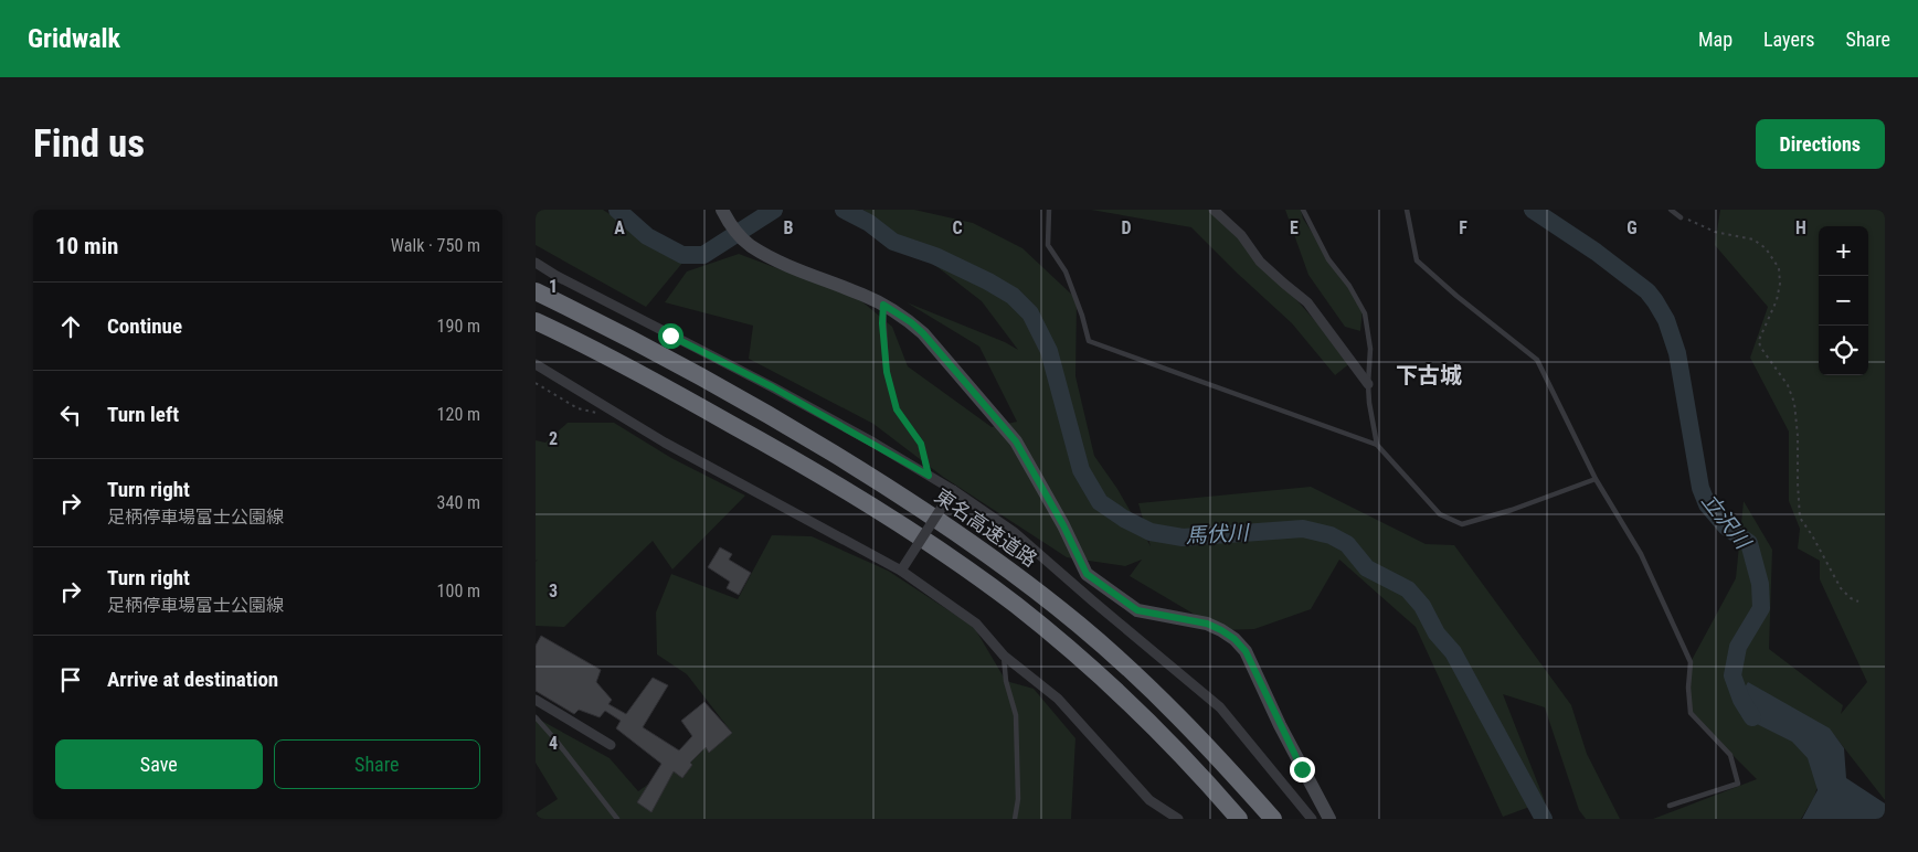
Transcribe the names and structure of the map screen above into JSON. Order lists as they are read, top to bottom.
{
  "streets": {
    "highway": ["東名高速道路"]
  },
  "districts": ["下古城"],
  "water": ["立沢川", "馬伏川"],
  "page": {
    "header": "Gridwalk",
    "nav": ["Map", "Layers", "Share"],
    "buttons": [
      "Directions",
      ["Save", "Share"]
    ],
    "title": "Find us",
    "heading": ["10 min", "Walk · 750 m"],
    "map_buttons": ["+", "−"],
    "list": [
      ["Continue", "190 m"],
      ["Turn left", "120 m"],
      ["Turn right", "足柄停車場富士公園線", "340 m"],
      ["Turn right", "足柄停車場富士公園線", "100 m"],
      "Arrive at destination"
    ]
  },
  "grid": {
    "columns": [
      "A",
      "B",
      "C",
      "D",
      "E",
      "F",
      "G",
      "H"
    ],
    "rows": [
      "1",
      "2",
      "3",
      "4"
    ]
  }
}
